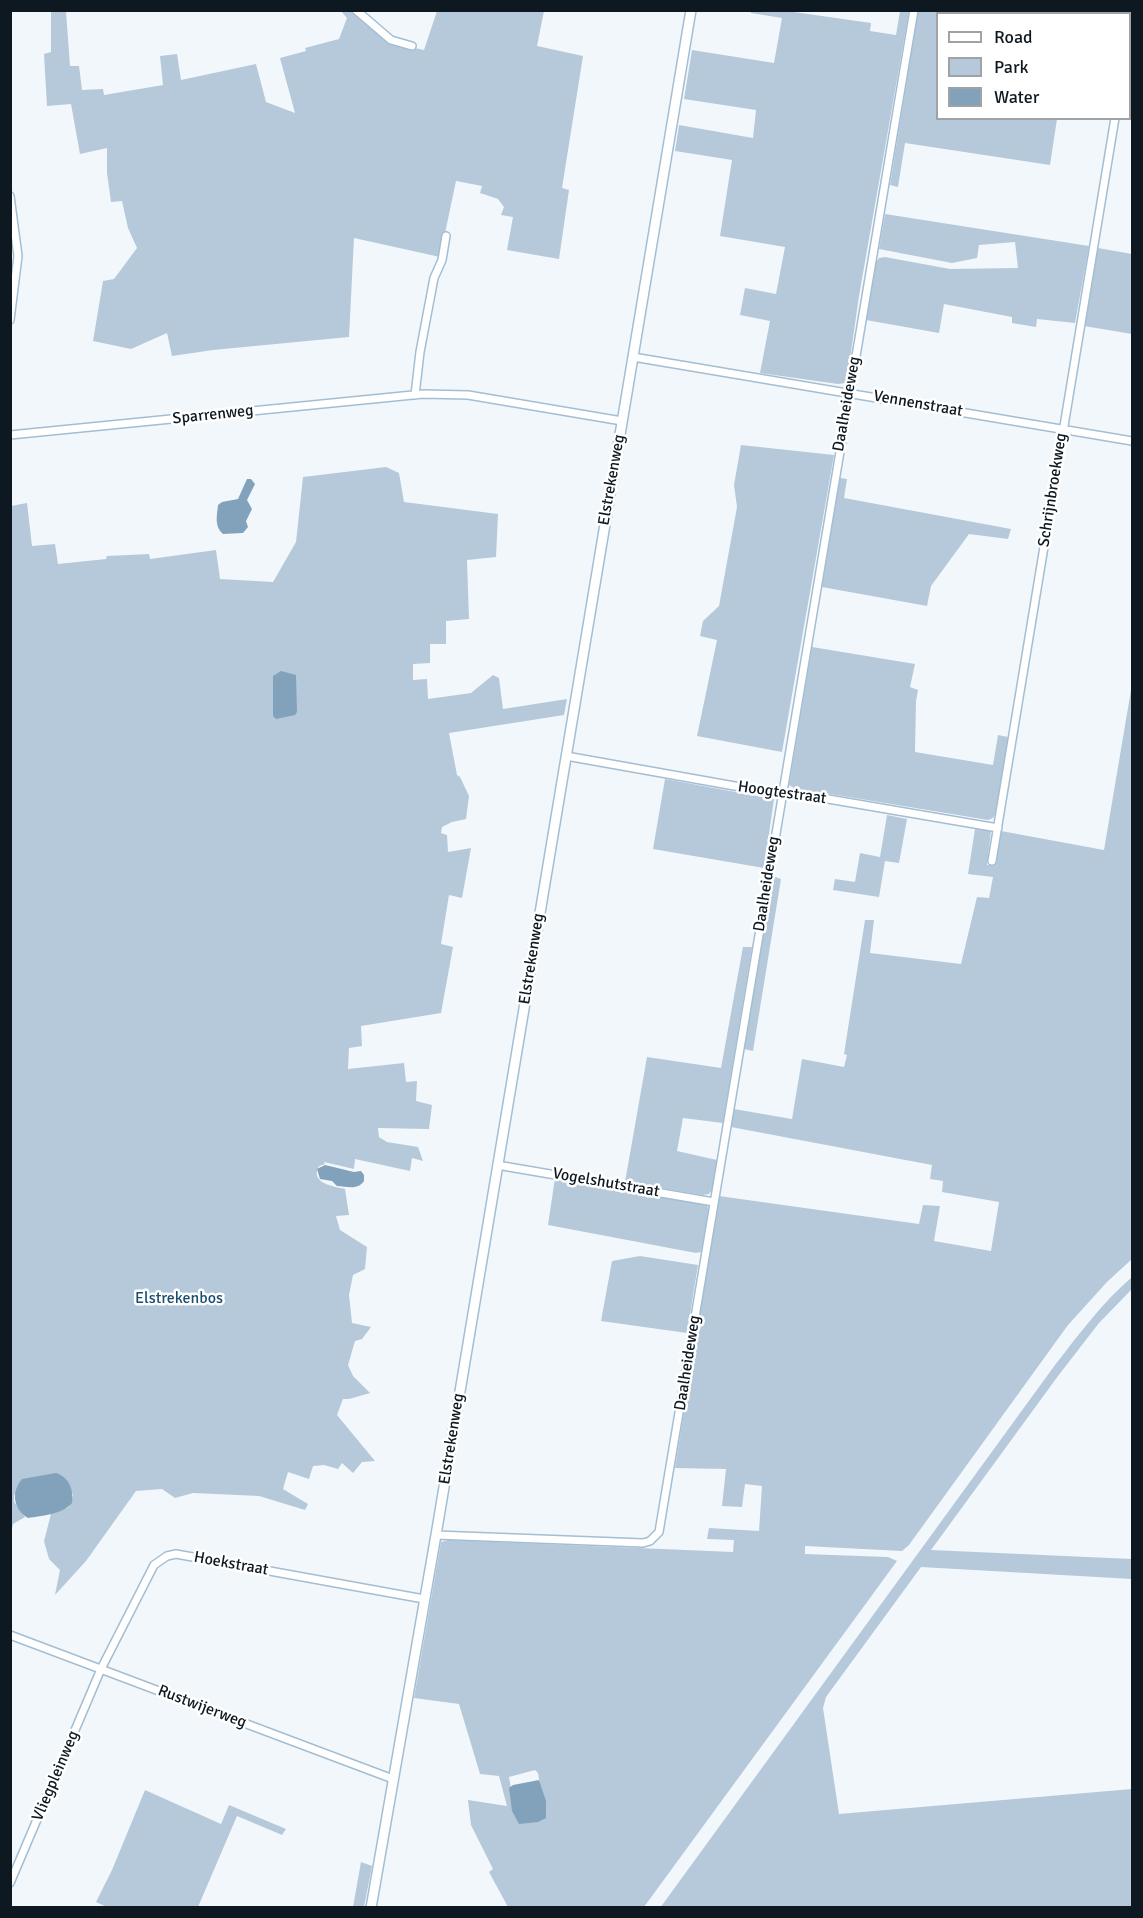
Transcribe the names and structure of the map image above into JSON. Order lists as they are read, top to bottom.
{
  "streets": {
    "street": [
      "Daalheideweg",
      "Vennenstraat",
      "Sparrenweg",
      "Elstrekenweg",
      "Schrijnbroekweg",
      "Hoogtestraat",
      "Vogelshutstraat",
      "Hoekstraat",
      "Rustwijerweg",
      "Vliegpleinweg"
    ]
  },
  "crossings": [
    ["Daalheideweg", "Vennenstraat"],
    ["Daalheideweg", "Elstrekenweg"],
    ["Daalheideweg", "Hoogtestraat"],
    ["Daalheideweg", "Vogelshutstraat"],
    ["Vennenstraat", "Elstrekenweg"],
    ["Vennenstraat", "Schrijnbroekweg"],
    ["Sparrenweg", "Elstrekenweg"],
    ["Elstrekenweg", "Hoogtestraat"],
    ["Elstrekenweg", "Vogelshutstraat"],
    ["Elstrekenweg", "Hoekstraat"],
    ["Elstrekenweg", "Rustwijerweg"],
    ["Schrijnbroekweg", "Hoogtestraat"],
    ["Hoekstraat", "Rustwijerweg"],
    ["Hoekstraat", "Vliegpleinweg"],
    ["Rustwijerweg", "Vliegpleinweg"]
  ],
  "parks": ["Elstrekenbos"],
  "legend": ["Road", "Park", "Water"]
}
